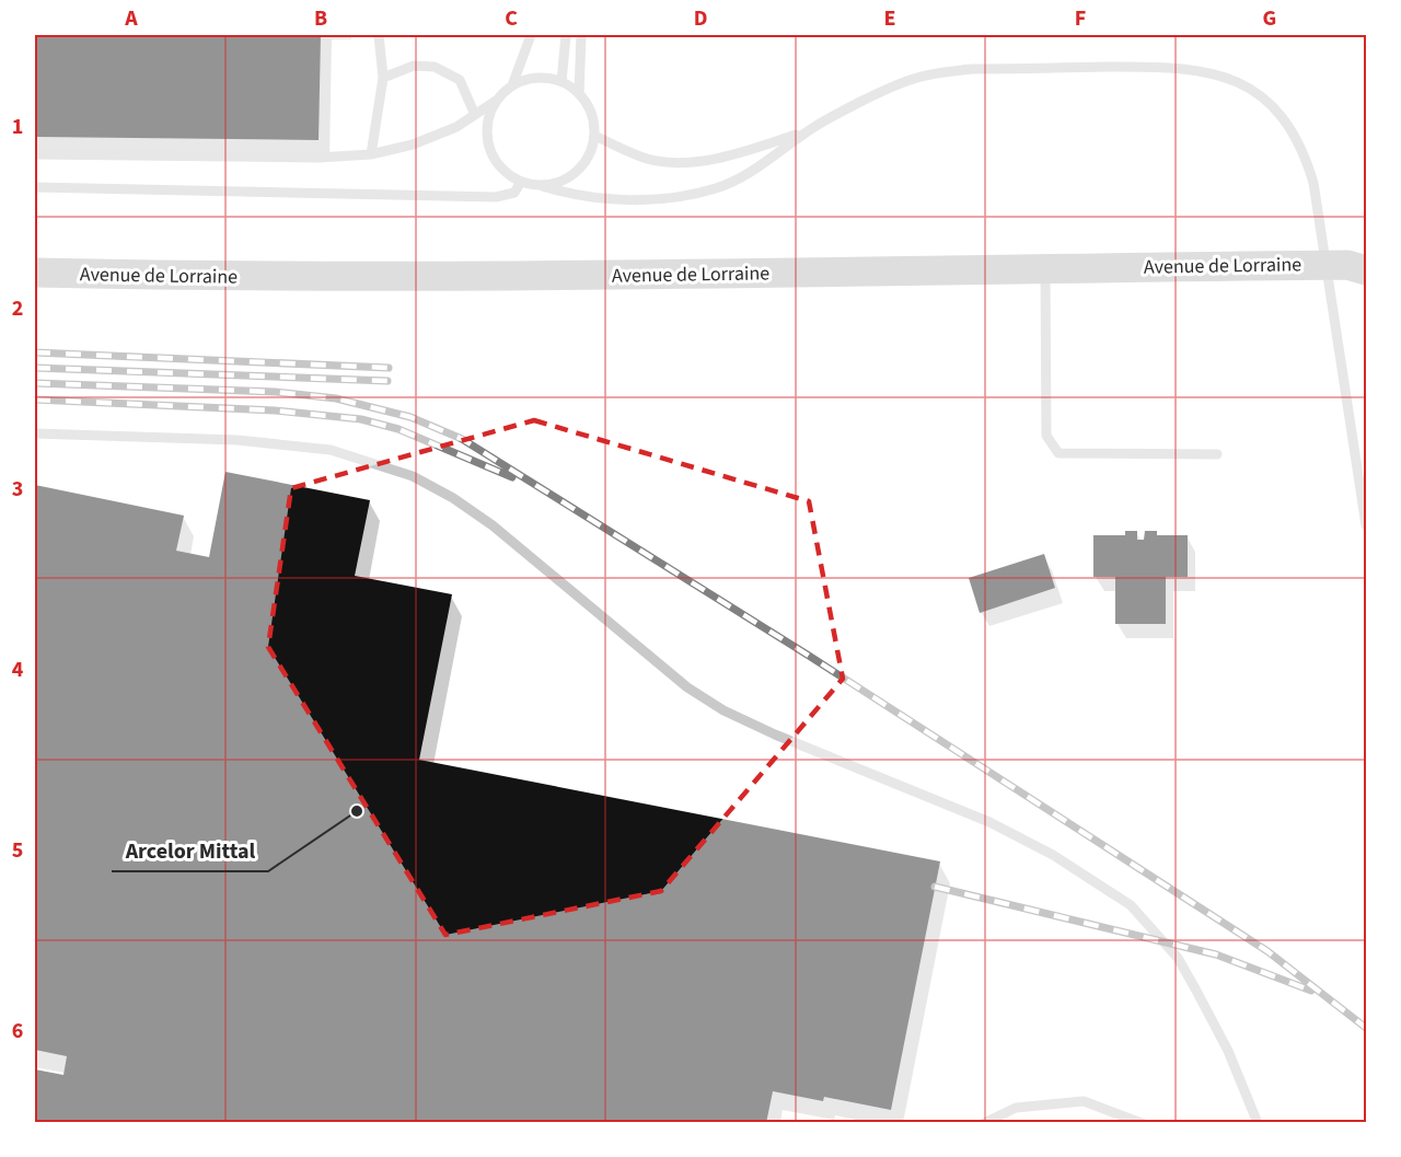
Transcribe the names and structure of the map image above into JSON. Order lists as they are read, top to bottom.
{
  "streets": {
    "main road": ["Avenue de Lorraine"]
  },
  "places": ["Arcelor Mittal"],
  "grid": {
    "columns": [
      "A",
      "B",
      "C",
      "D",
      "E",
      "F",
      "G"
    ],
    "rows": [
      "1",
      "2",
      "3",
      "4",
      "5",
      "6"
    ]
  }
}
